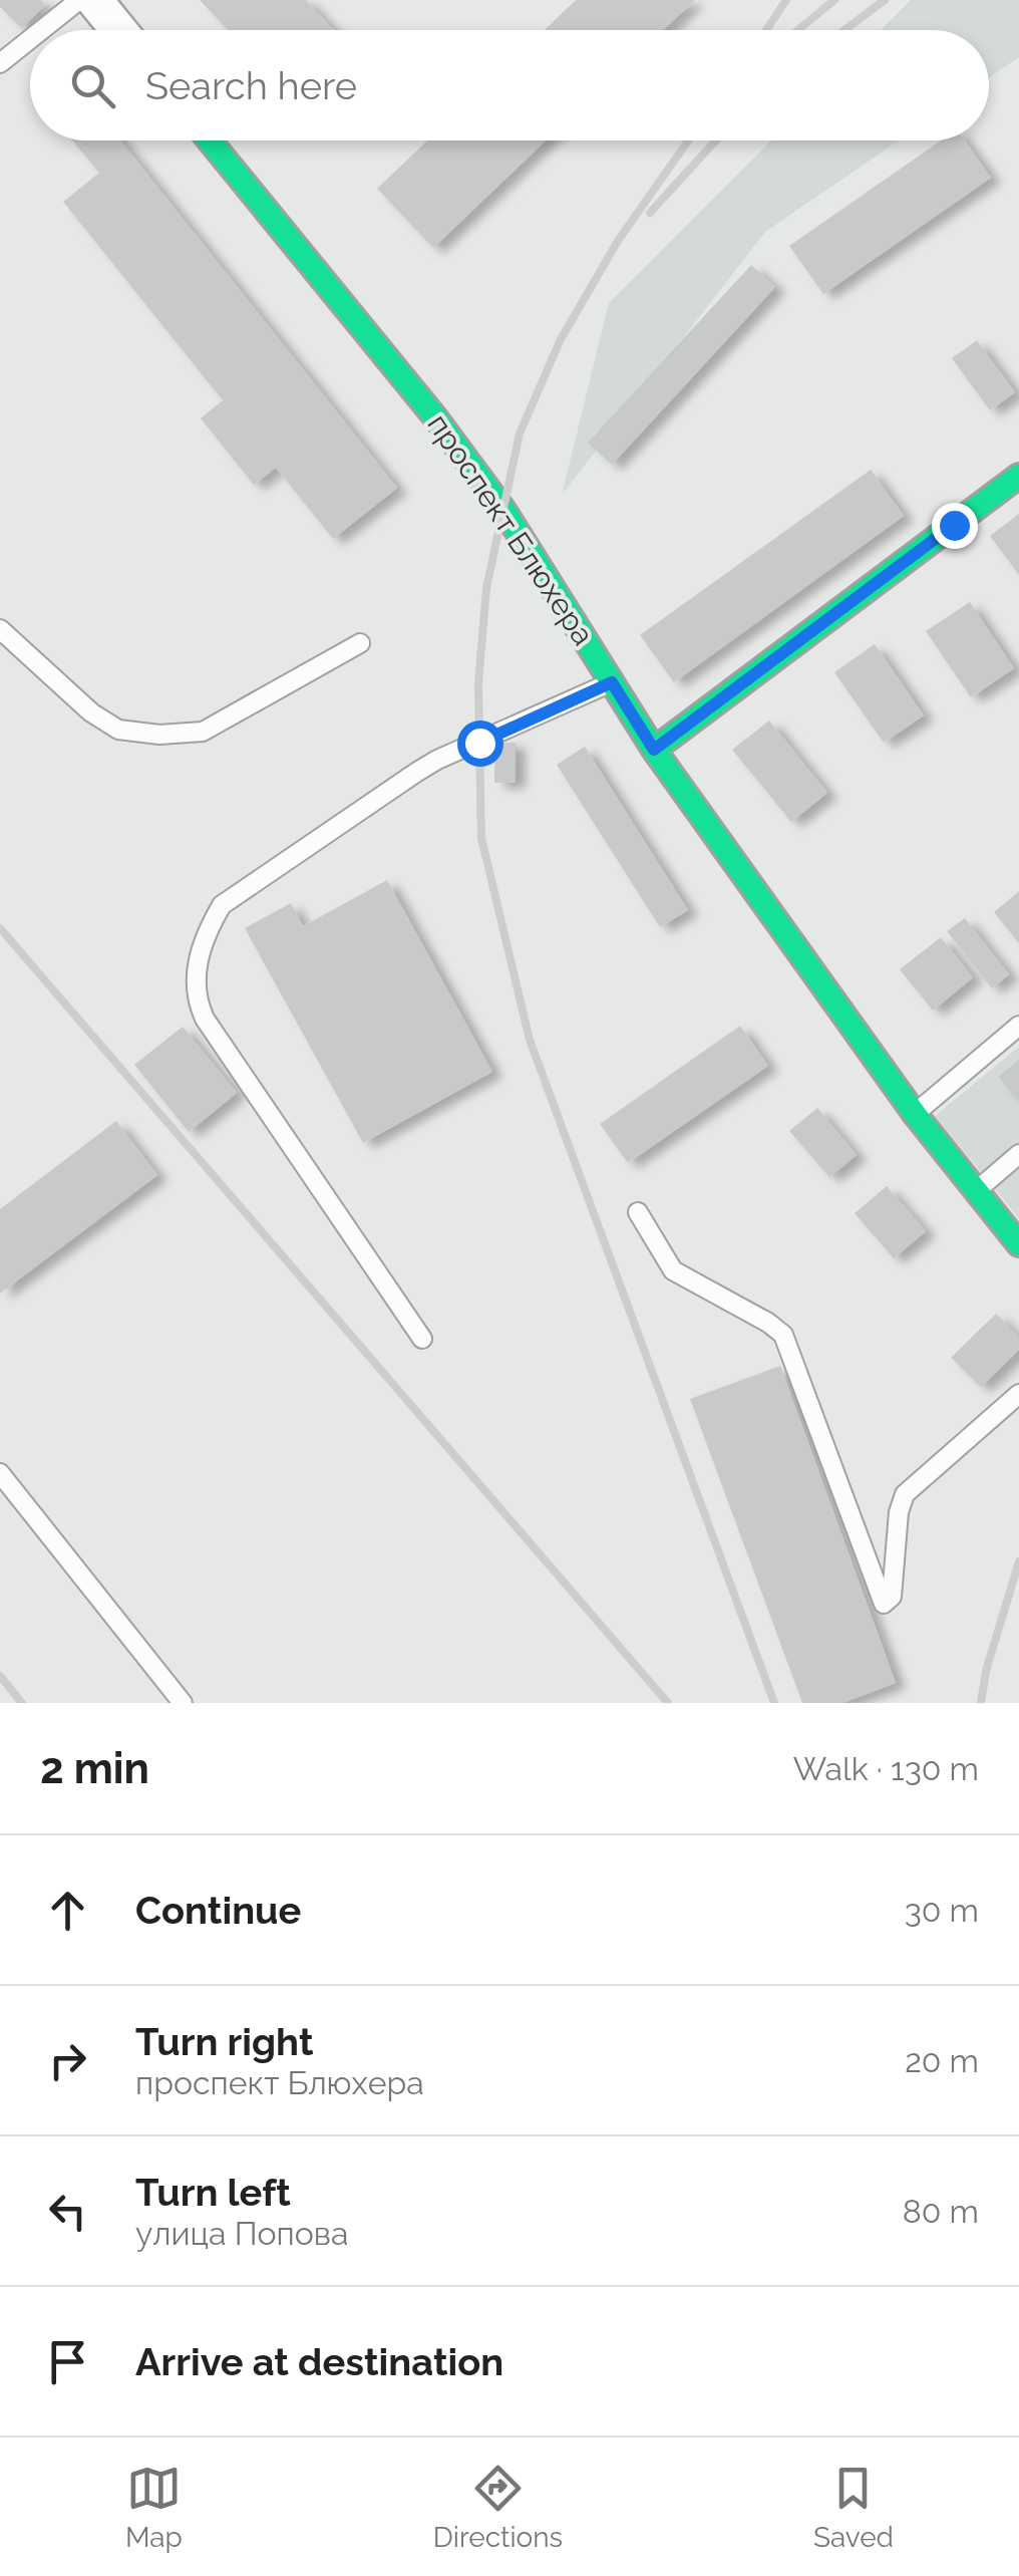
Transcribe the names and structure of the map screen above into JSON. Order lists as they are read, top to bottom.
{
  "streets": {
    "street": ["проспект Блюхера"]
  },
  "page": {
    "search": "Search here",
    "heading": ["2 min", "Walk · 130 m"],
    "list": [
      ["Continue", "30 m"],
      ["Turn right", "проспект Блюхера", "20 m"],
      ["Turn left", "улица Попова", "80 m"],
      "Arrive at destination"
    ],
    "nav": ["Map", "Directions", "Saved"]
  }
}
